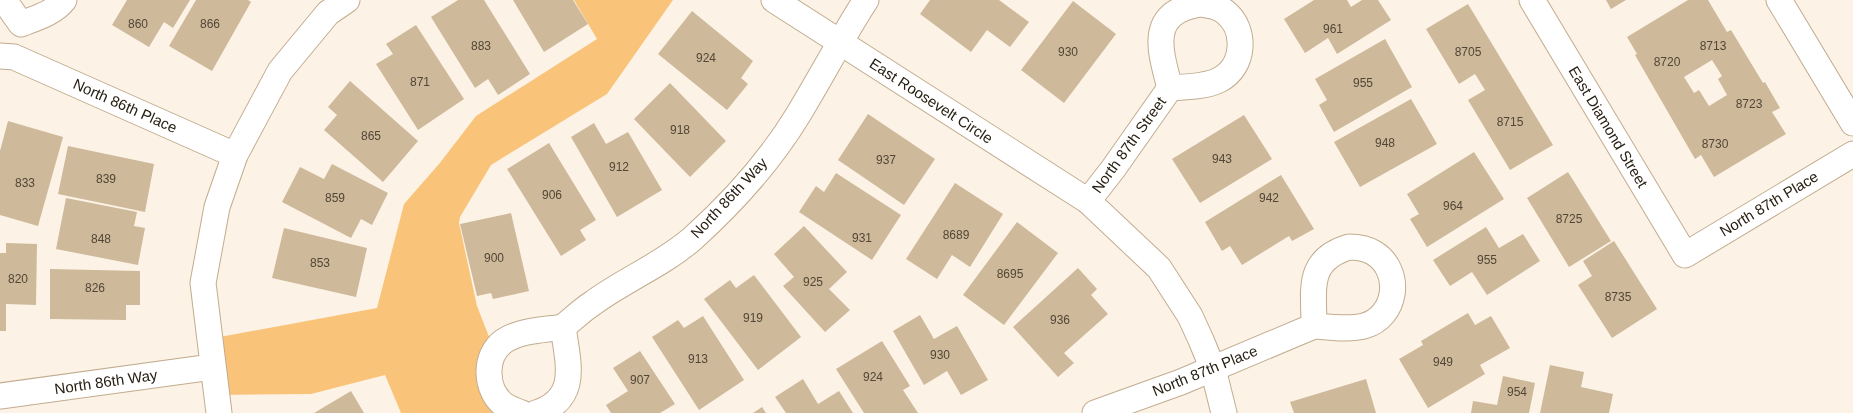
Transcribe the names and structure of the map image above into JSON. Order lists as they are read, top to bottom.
{
  "streets": {
    "street": [
      "East Roosevelt Circle",
      "North 86th Place",
      "East Diamond Street",
      "North 87th Street",
      "North 86th Way",
      "North 87th Place"
    ]
  },
  "crossings": [
    ["East Roosevelt Circle", "North 87th Street"],
    ["East Roosevelt Circle", "North 86th Way"],
    ["East Roosevelt Circle", "North 87th Place"],
    ["East Diamond Street", "North 87th Place"]
  ],
  "house_numbers": [
    "860",
    "866",
    "961",
    "883",
    "8713",
    "930",
    "8705",
    "924",
    "8720",
    "871",
    "955",
    "8723",
    "8715",
    "918",
    "865",
    "948",
    "8730",
    "943",
    "937",
    "912",
    "839",
    "833",
    "906",
    "859",
    "942",
    "964",
    "8725",
    "8689",
    "931",
    "848",
    "900",
    "955",
    "853",
    "8695",
    "820",
    "925",
    "826",
    "8735",
    "919",
    "936",
    "930",
    "913",
    "949",
    "924",
    "907",
    "954"
  ]
}
